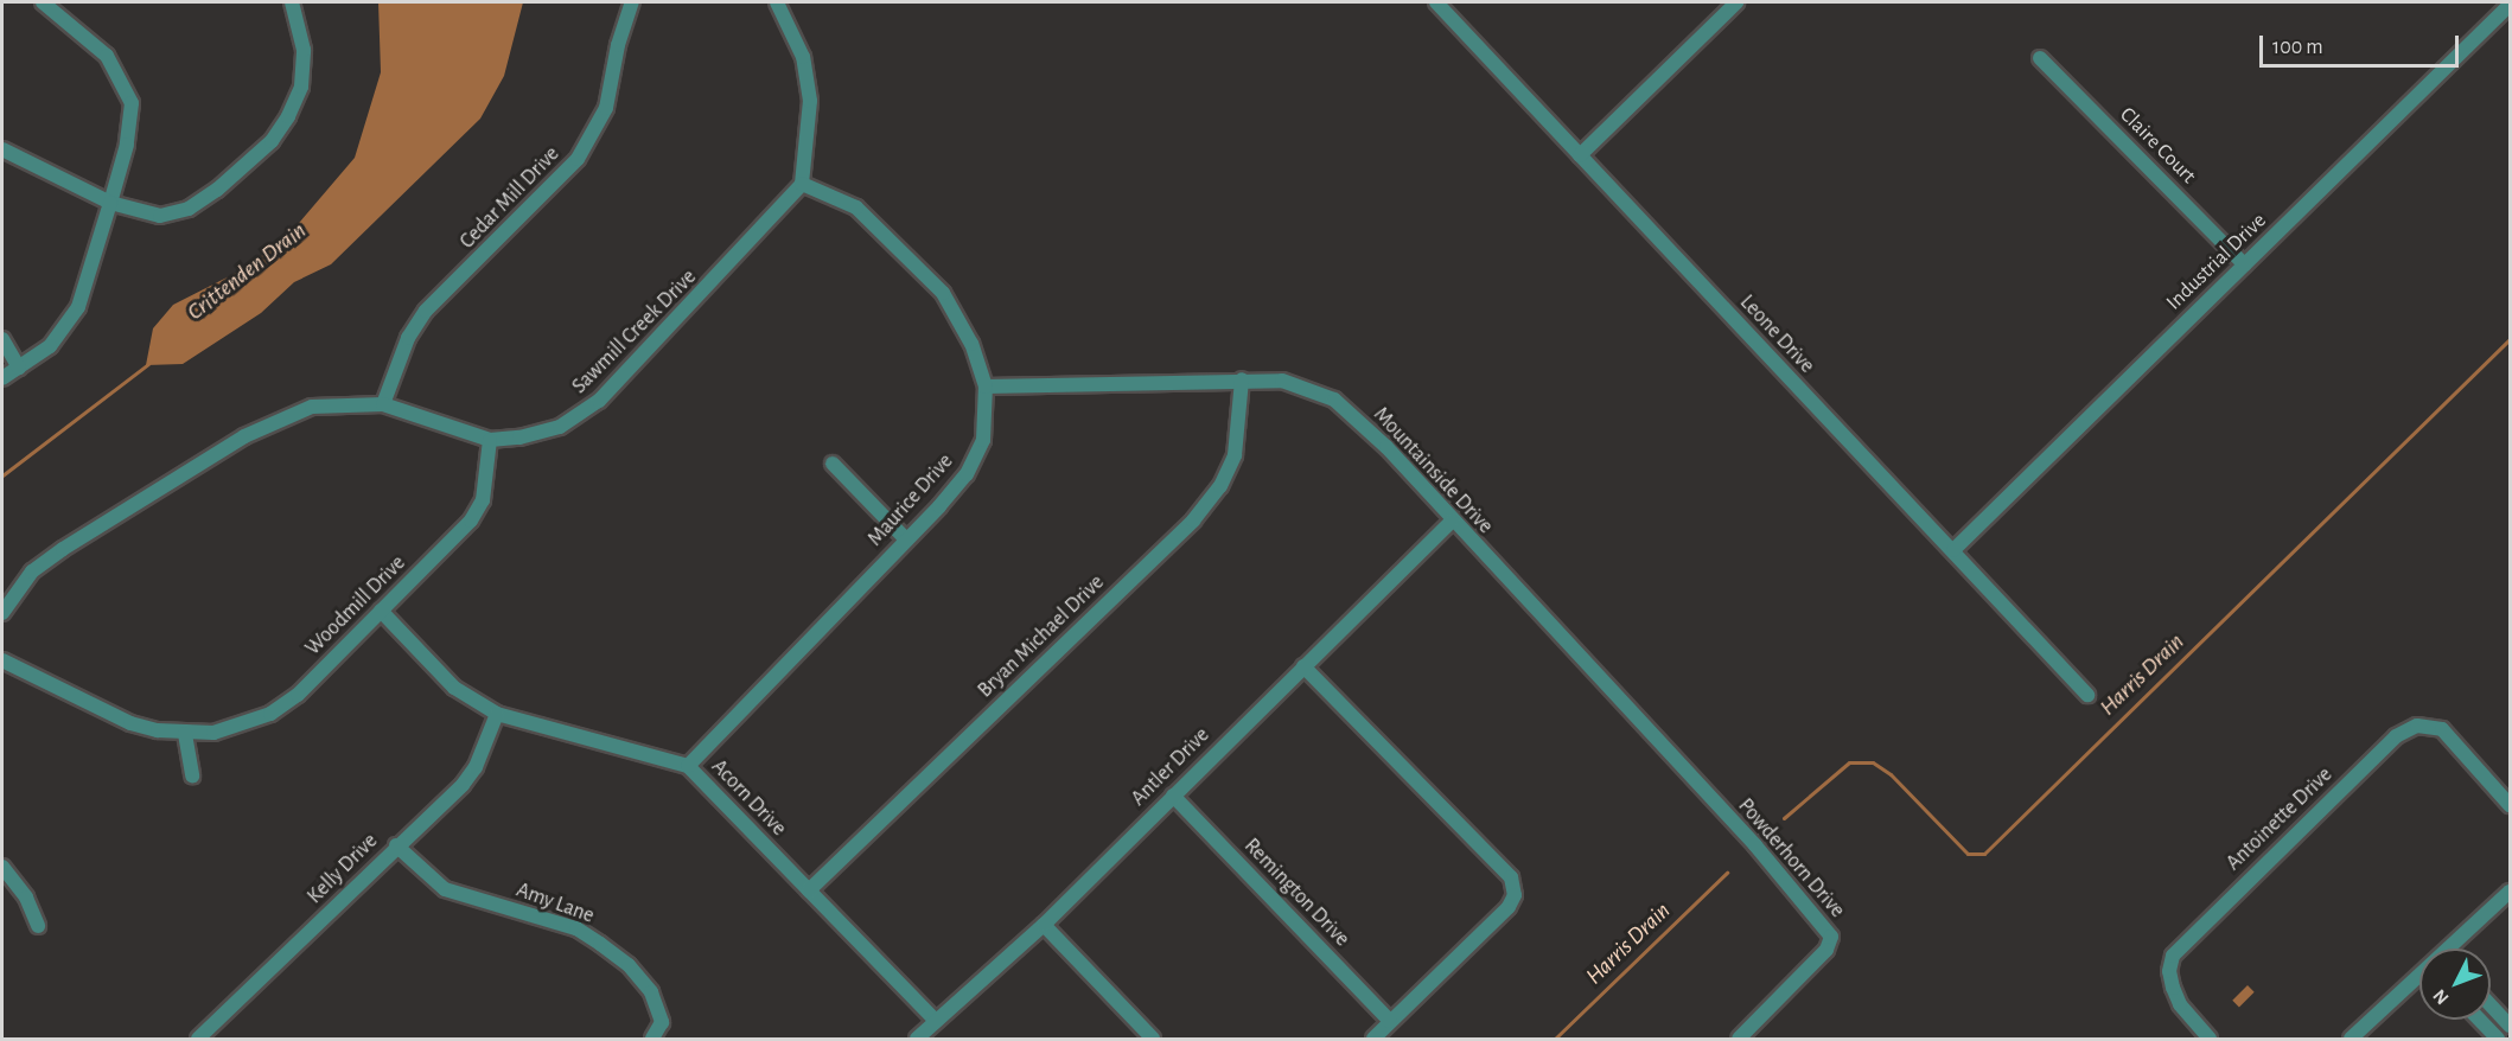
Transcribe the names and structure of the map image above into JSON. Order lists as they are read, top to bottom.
{
  "streets": {
    "street": [
      "Claire Court",
      "Cedar Mill Drive",
      "Industrial Drive",
      "Sawmill Creek Drive",
      "Leone Drive",
      "Mountainside Drive",
      "Maurice Drive",
      "Woodmill Drive",
      "Bryan Michael Drive",
      "Antler Drive",
      "Acorn Drive",
      "Antoinette Drive",
      "Powderhorn Drive",
      "Kelly Drive",
      "Remington Drive",
      "Amy Lane"
    ]
  },
  "crossings": [
    ["Claire Court", "Industrial Drive"],
    ["Cedar Mill Drive", "Sawmill Creek Drive"],
    ["Industrial Drive", "Leone Drive"],
    ["Sawmill Creek Drive", "Maurice Drive"],
    ["Sawmill Creek Drive", "Woodmill Drive"],
    ["Mountainside Drive", "Maurice Drive"],
    ["Mountainside Drive", "Bryan Michael Drive"],
    ["Mountainside Drive", "Antler Drive"],
    ["Mountainside Drive", "Powderhorn Drive"],
    ["Maurice Drive", "Acorn Drive"],
    ["Woodmill Drive", "Acorn Drive"],
    ["Bryan Michael Drive", "Acorn Drive"],
    ["Antler Drive", "Acorn Drive"],
    ["Antler Drive", "Remington Drive"],
    ["Acorn Drive", "Kelly Drive"],
    ["Kelly Drive", "Amy Lane"]
  ],
  "water": ["Crittenden Drain", "Harris Drain"],
  "scale_bar": "100 m",
  "north": "bottom left"
}
